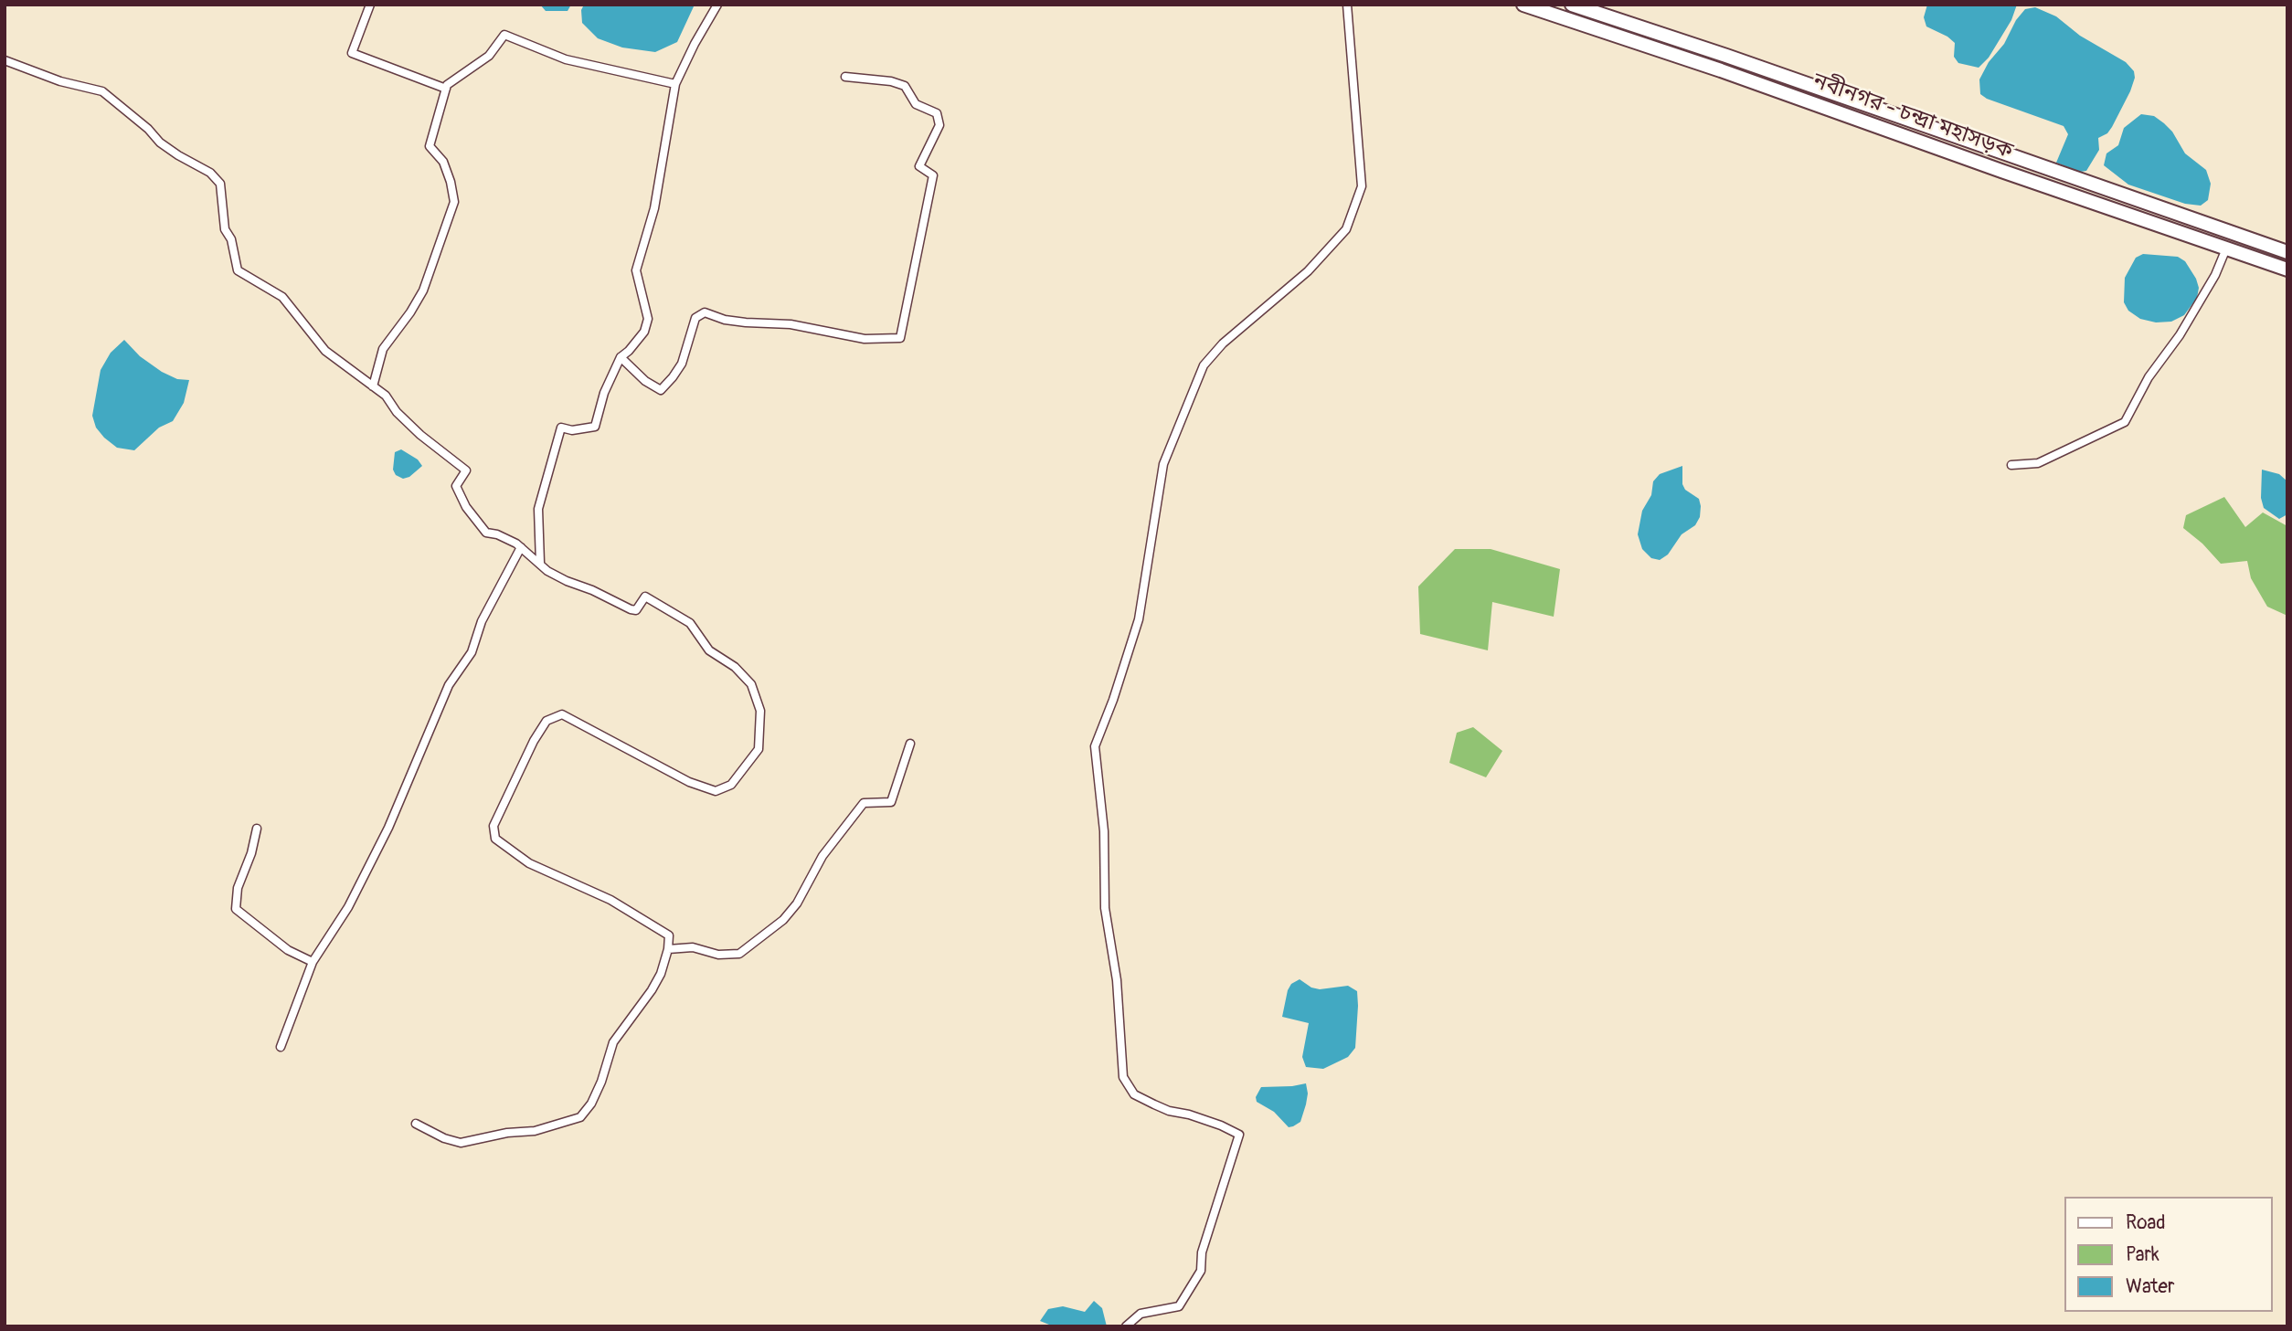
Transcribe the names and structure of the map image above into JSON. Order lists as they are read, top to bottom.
{
  "streets": {
    "highway": ["নবীনগর - চন্দ্রা মহাসড়ক"]
  },
  "legend": ["Road", "Park", "Water"]
}
